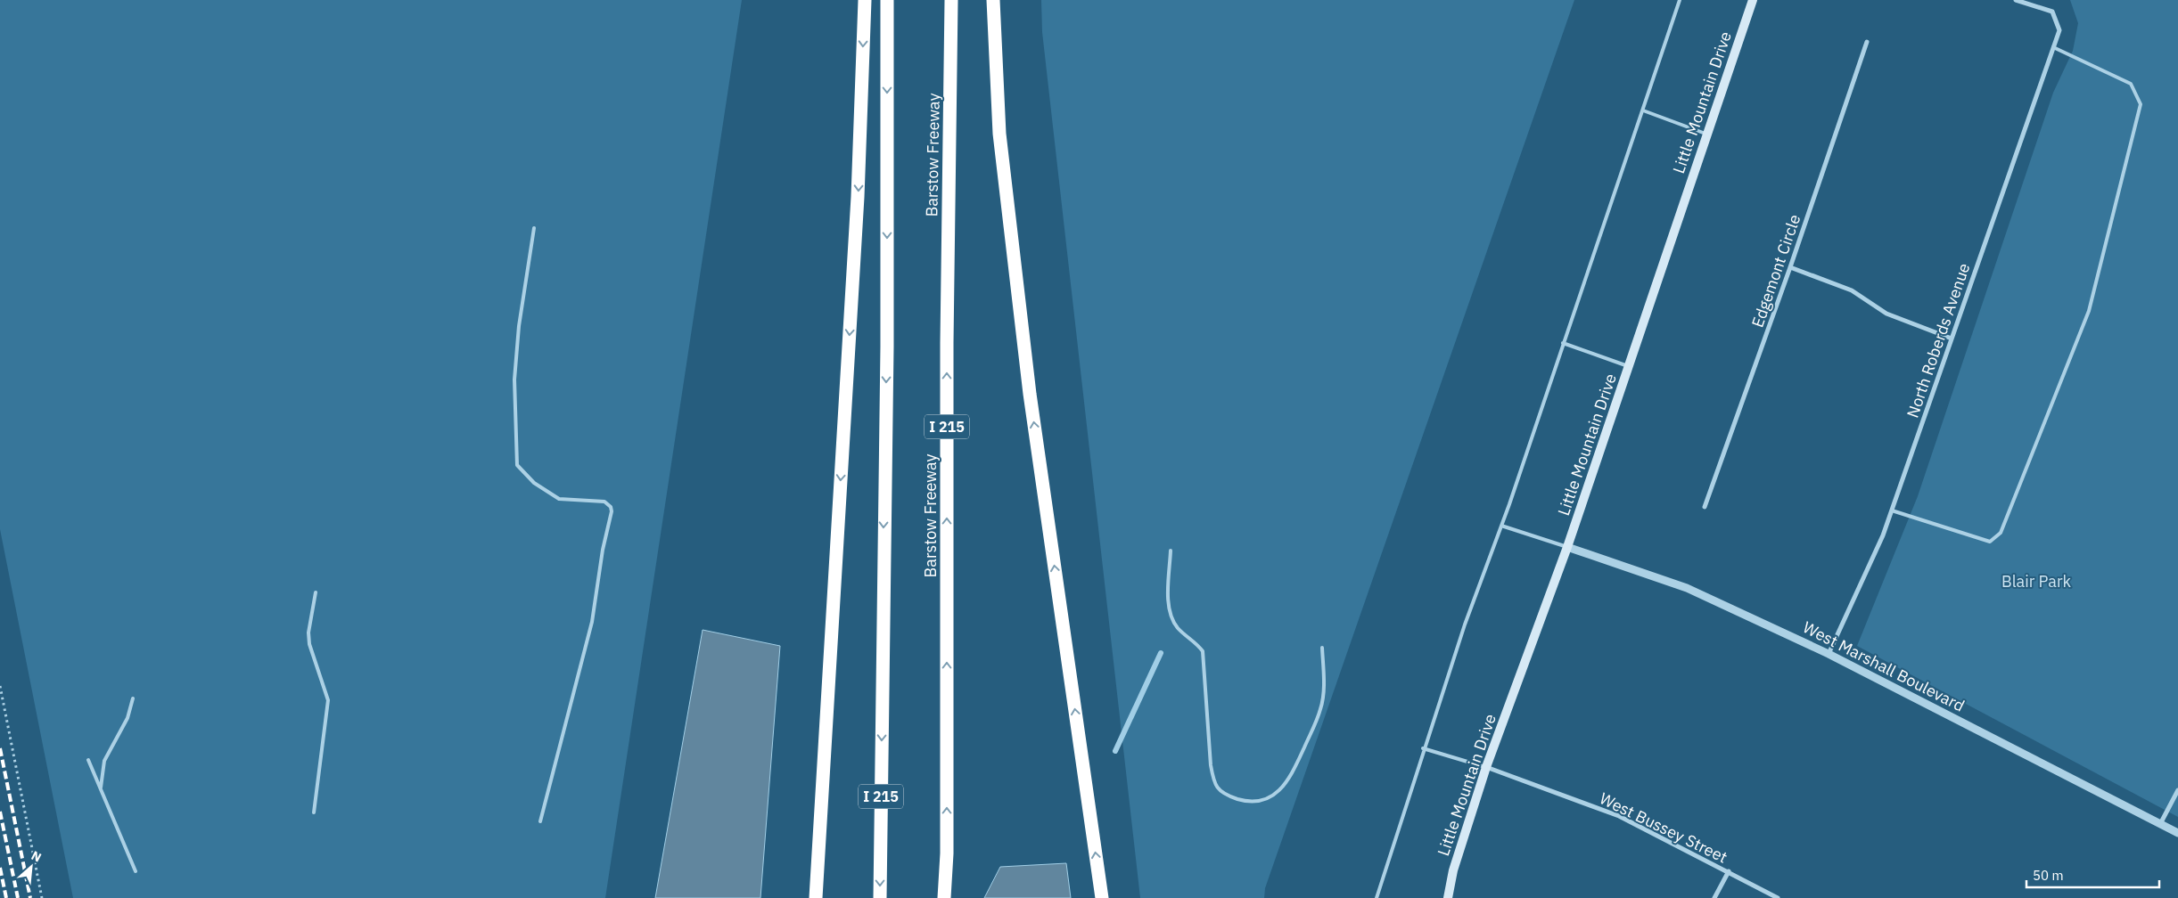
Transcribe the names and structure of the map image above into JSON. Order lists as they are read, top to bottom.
{
  "streets": {
    "highway": ["Barstow Freeway", "I 215"],
    "main road": ["Little Mountain Drive"],
    "street": [
      "Edgemont Circle",
      "North Roberds Avenue",
      "West Marshall Boulevard",
      "West Bussey Street"
    ]
  },
  "crossings": [
    ["Little Mountain Drive", "West Marshall Boulevard"],
    ["Little Mountain Drive", "West Bussey Street"],
    ["North Roberds Avenue", "West Marshall Boulevard"]
  ],
  "parks": ["Blair Park"],
  "scale_bar": "50 m",
  "north": "top right"
}
